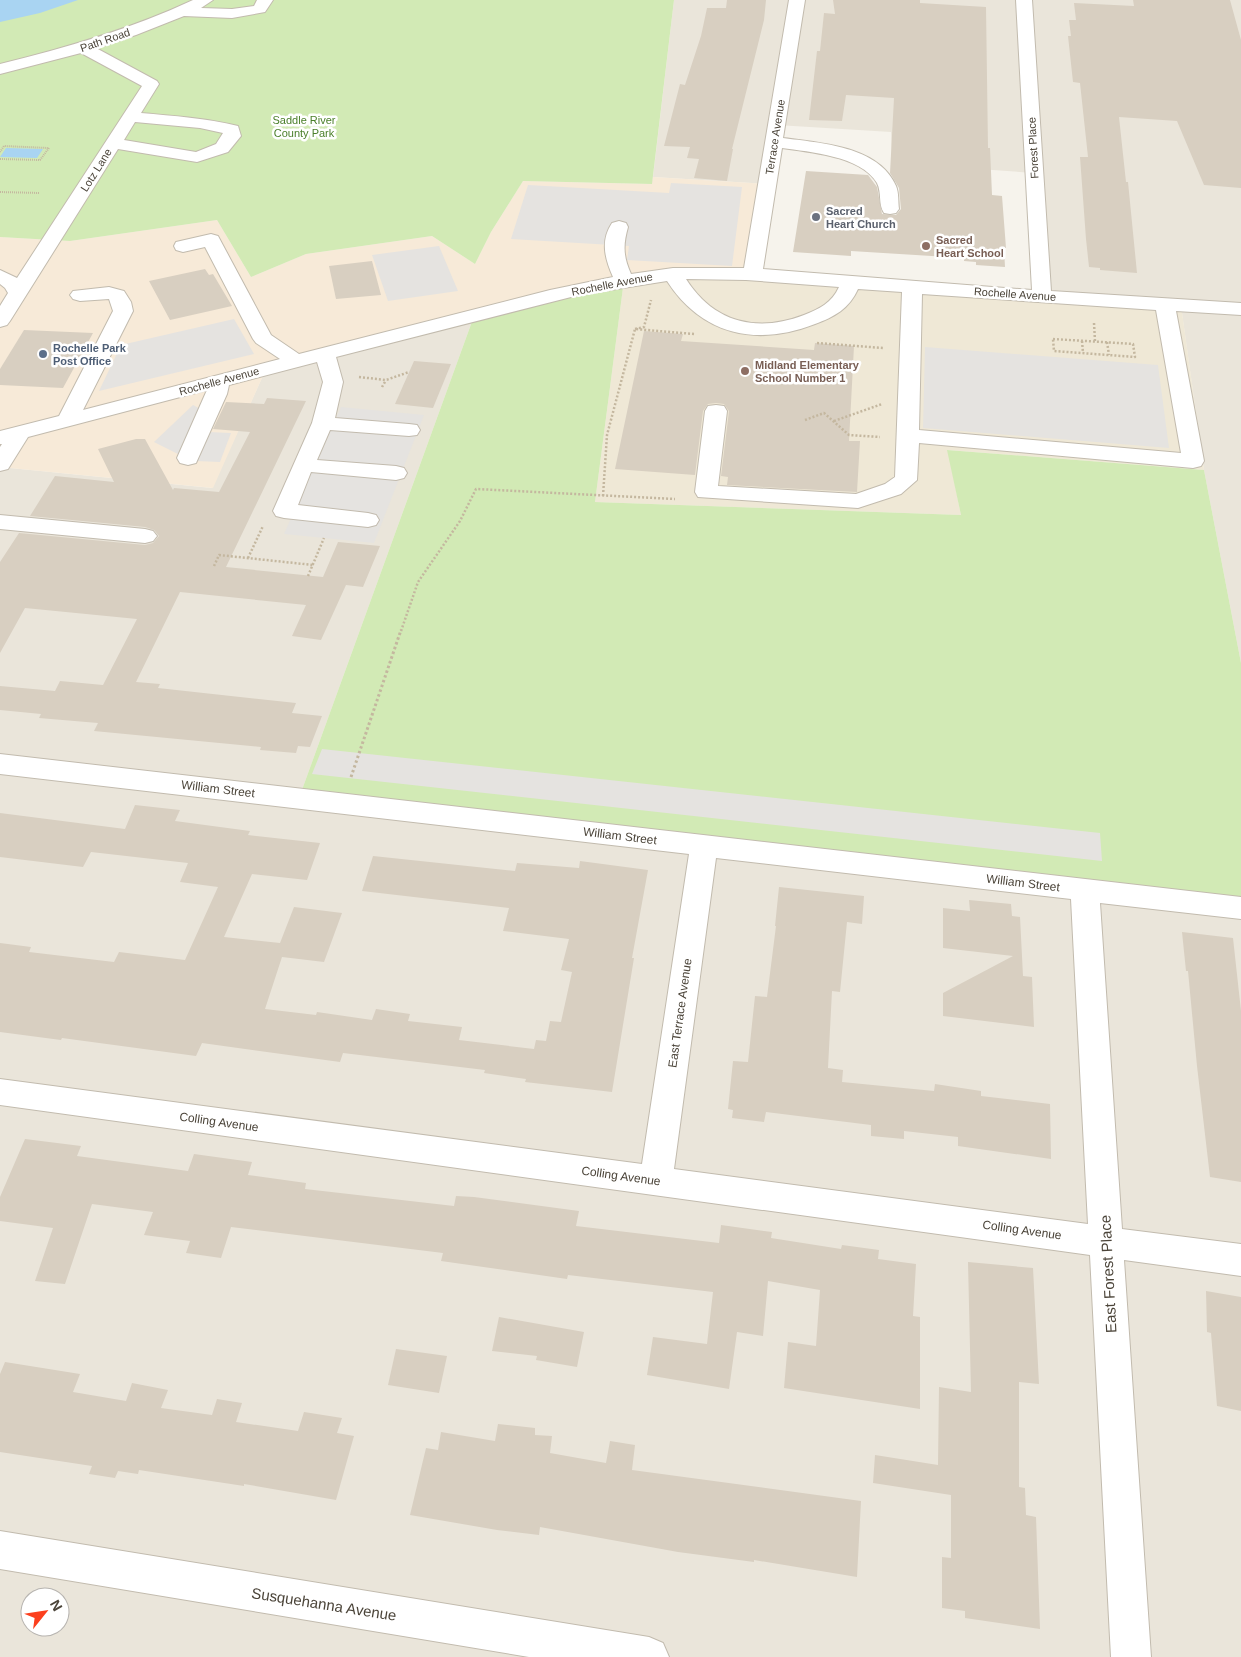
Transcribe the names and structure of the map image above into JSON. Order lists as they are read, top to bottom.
{
  "streets": {
    "street": [
      "Path Road",
      "Terrace Avenue",
      "Forest Place",
      "Lotz Lane",
      "Rochelle Avenue",
      "William Street",
      "East Terrace Avenue",
      "Colling Avenue",
      "East Forest Place",
      "Susquehanna Avenue"
    ]
  },
  "crossings": [
    ["Path Road", "Lotz Lane"],
    ["Terrace Avenue", "Rochelle Avenue"],
    ["Forest Place", "Rochelle Avenue"],
    ["William Street", "East Terrace Avenue"],
    ["William Street", "East Forest Place"],
    ["East Terrace Avenue", "Colling Avenue"],
    ["Colling Avenue", "East Forest Place"]
  ],
  "parks": ["Saddle River County Park"],
  "places": [
    "Sacred Heart Church",
    "Sacred Heart School",
    "Rochelle Park Post Office",
    "Midland Elementary School Number 1"
  ],
  "north": "top right"
}
